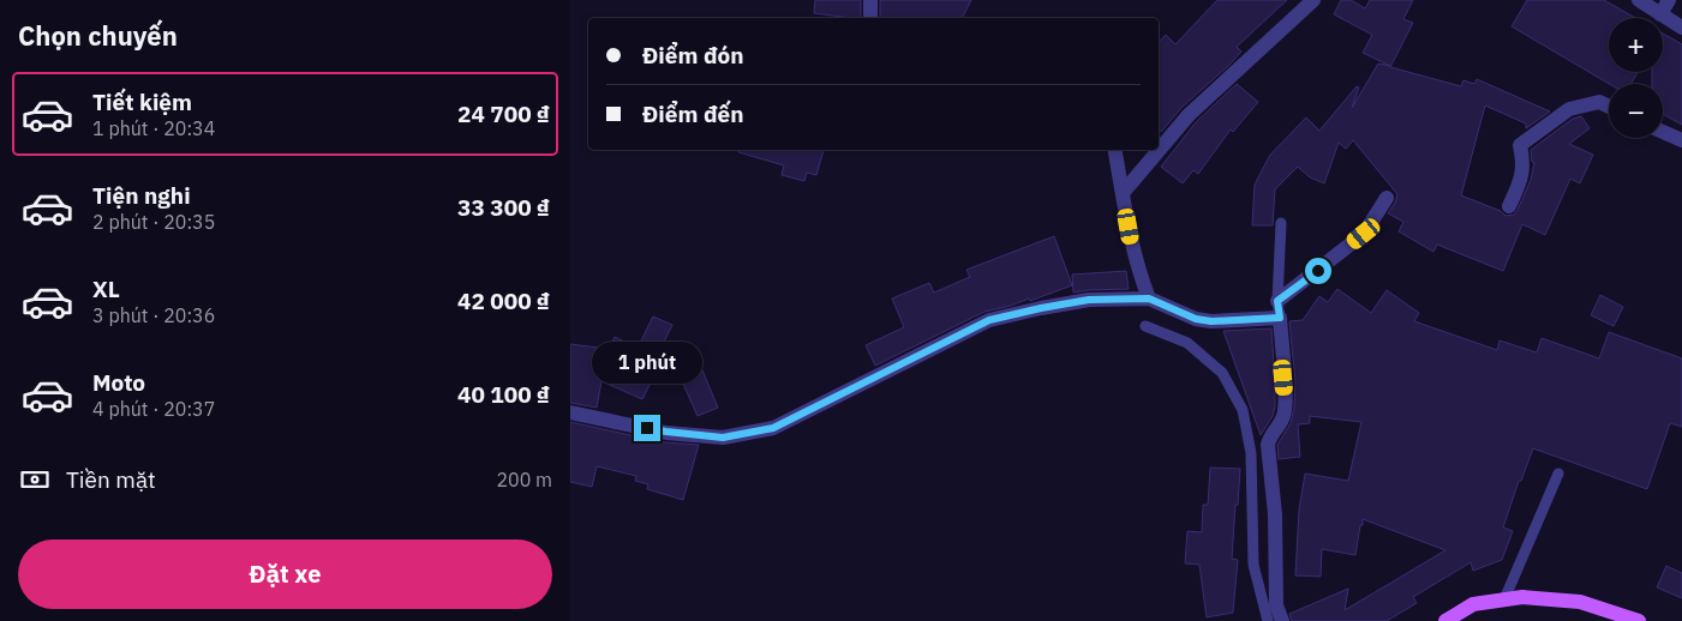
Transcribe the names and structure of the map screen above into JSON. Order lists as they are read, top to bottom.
{
  "page": {
    "heading": "Chọn chuyến",
    "map_buttons": ["+", "−"],
    "banner": ["Điểm đón", "Điểm đến"],
    "list": [
      {
        "name": "Tiết kiệm",
        "note": "1 phút · 20:34",
        "value": "24 700 ₫"
      },
      {
        "name": "Tiện nghi",
        "note": "2 phút · 20:35",
        "value": "33 300 ₫"
      },
      {
        "name": "XL",
        "note": "3 phút · 20:36",
        "value": "42 000 ₫"
      },
      {
        "name": "Moto",
        "note": "4 phút · 20:37",
        "value": "40 100 ₫"
      }
    ],
    "bubble": "1 phút",
    "pay": ["Tiền mặt", "200 m"],
    "buttons": "Đặt xe"
  }
}
